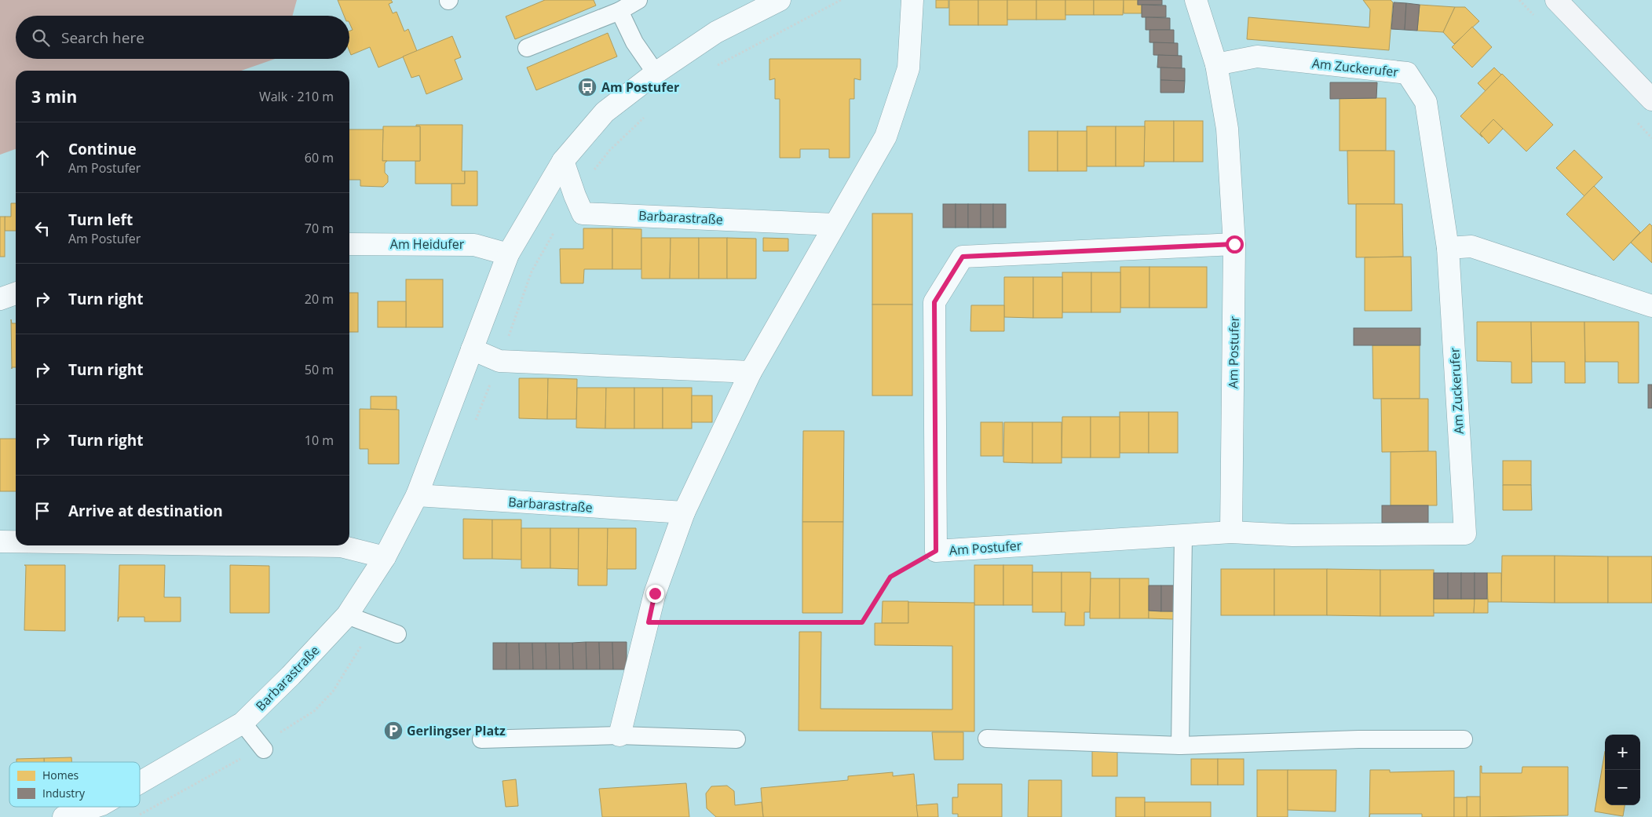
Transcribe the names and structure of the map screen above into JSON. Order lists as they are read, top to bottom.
{
  "streets": {
    "street": [
      "Am Zuckerufer",
      "Barbarastraße",
      "Am Heidufer",
      "Am Postufer"
    ]
  },
  "crossings": [
    ["Am Zuckerufer", "Am Postufer"],
    ["Barbarastraße", "Am Heidufer"]
  ],
  "places": {
    "bus stop": ["Am Postufer"],
    "parking": ["Gerlingser Platz"]
  },
  "legend": ["Homes", "Industry"],
  "page": {
    "search": "Search here",
    "heading": ["3 min", "Walk · 210 m"],
    "list": [
      ["Continue", "Am Postufer", "60 m"],
      ["Turn left", "Am Postufer", "70 m"],
      ["Turn right", "20 m"],
      ["Turn right", "50 m"],
      ["Turn right", "10 m"],
      "Arrive at destination"
    ],
    "map_buttons": ["+", "−"]
  }
}
